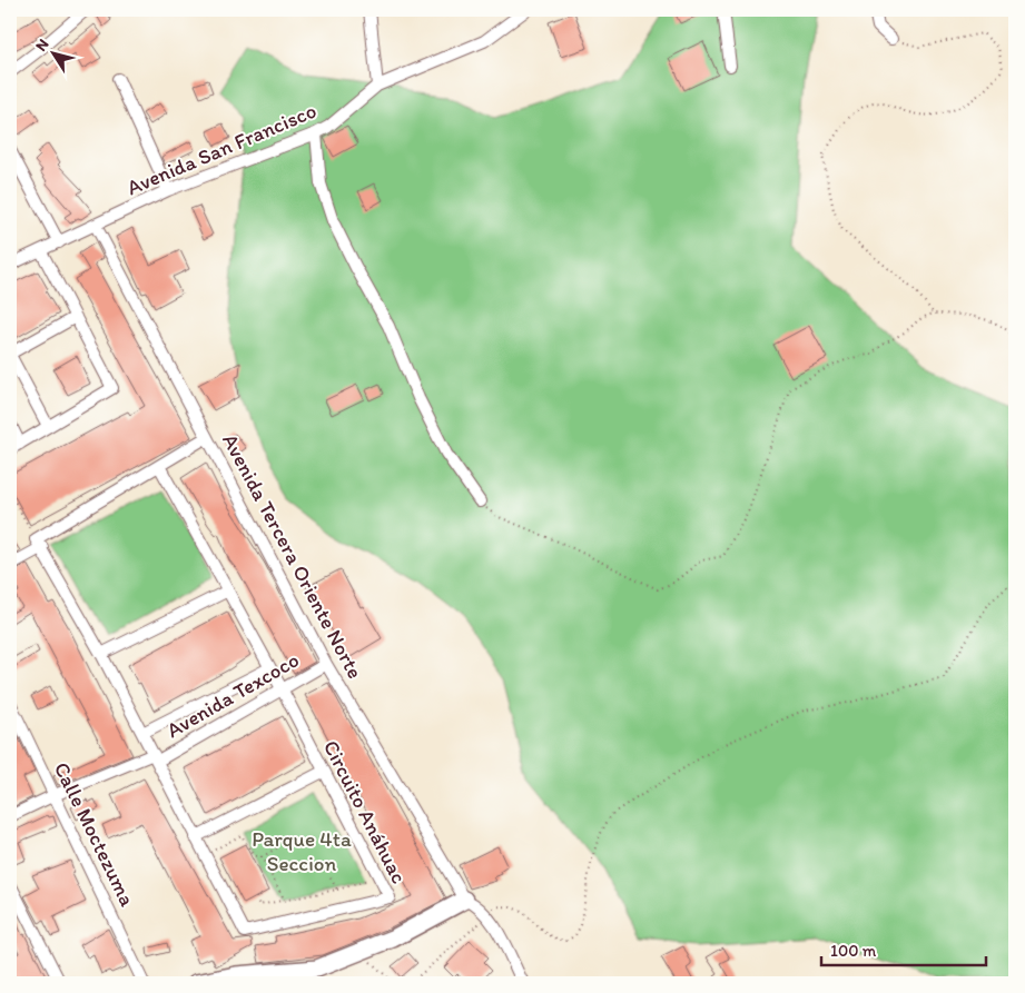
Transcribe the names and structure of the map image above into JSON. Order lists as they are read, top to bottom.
{
  "streets": {
    "street": [
      "Avenida San Francisco",
      "Avenida Tercera Oriente Norte",
      "Avenida Texcoco",
      "Circuito Anáhuac",
      "Calle Moctezuma"
    ]
  },
  "crossings": [
    ["Avenida San Francisco", "Avenida Tercera Oriente Norte"],
    ["Avenida Tercera Oriente Norte", "Avenida Texcoco"],
    ["Avenida Texcoco", "Circuito Anáhuac"],
    ["Avenida Texcoco", "Calle Moctezuma"]
  ],
  "parks": ["Parque 4ta Seccion"],
  "scale_bar": "100 m",
  "north": "top left"
}
